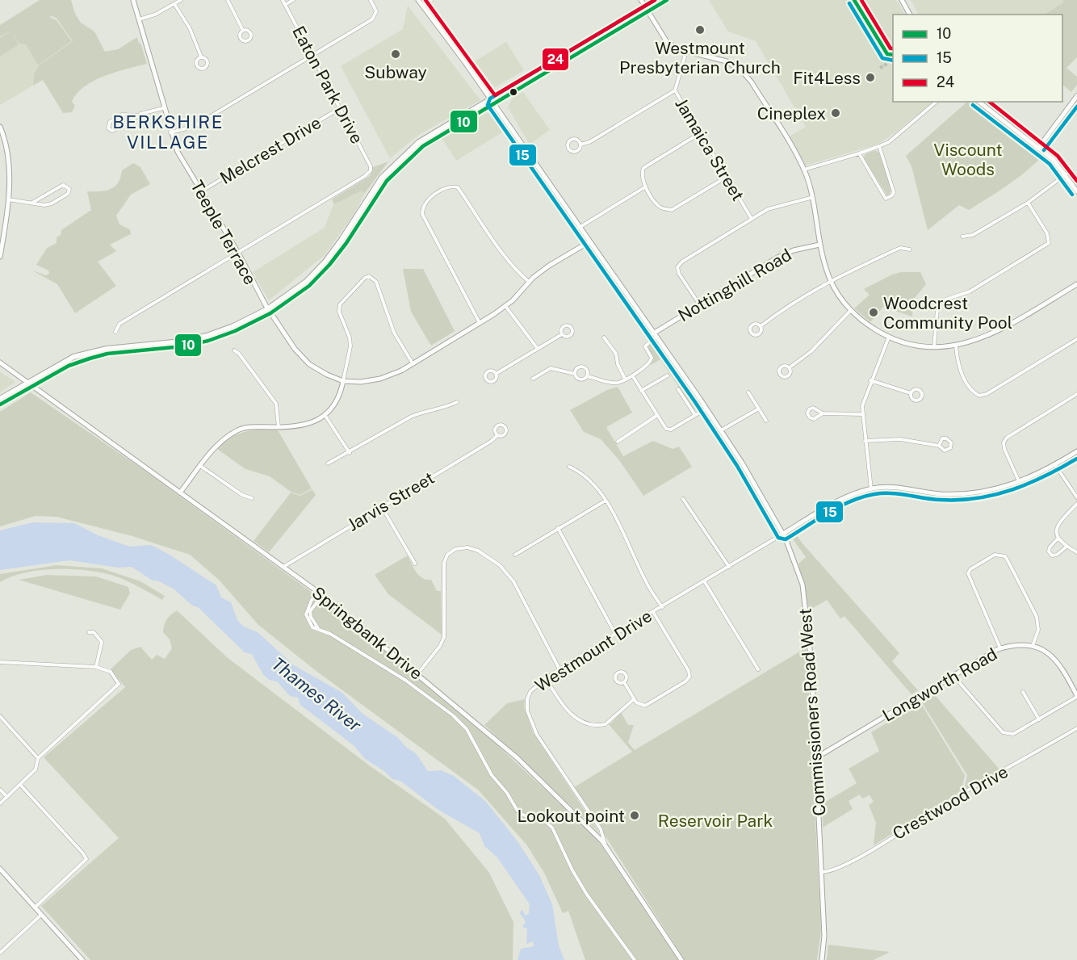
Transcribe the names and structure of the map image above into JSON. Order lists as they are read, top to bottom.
{
  "streets": {
    "street": [
      "Eaton Park Drive",
      "Jamaica Street",
      "Melcrest Drive",
      "Teeple Terrace",
      "Nottinghill Road",
      "Jarvis Street",
      "Springbank Drive",
      "Westmount Drive",
      "Longworth Road",
      "Commissioners Road West",
      "Crestwood Drive"
    ]
  },
  "crossings": [
    ["Eaton Park Drive", "Melcrest Drive"],
    ["Eaton Park Drive", "Teeple Terrace"],
    ["Melcrest Drive", "Teeple Terrace"],
    ["Nottinghill Road", "Commissioners Road West"],
    ["Jarvis Street", "Springbank Drive"],
    ["Springbank Drive", "Westmount Drive"],
    ["Westmount Drive", "Commissioners Road West"],
    ["Longworth Road", "Commissioners Road West"],
    ["Commissioners Road West", "Crestwood Drive"]
  ],
  "districts": ["BERKSHIRE VILLAGE"],
  "water": ["Thames River"],
  "parks": ["Viscount Woods", "Reservoir Park"],
  "places": [
    "Westmount Presbyterian Church",
    "Subway",
    "Fit4Less",
    "Cineplex",
    "Woodcrest Community Pool",
    "Lookout point"
  ],
  "lines": ["transit line 10", "transit line 15", "transit line 24"],
  "legend": ["10", "15", "24"]
}
